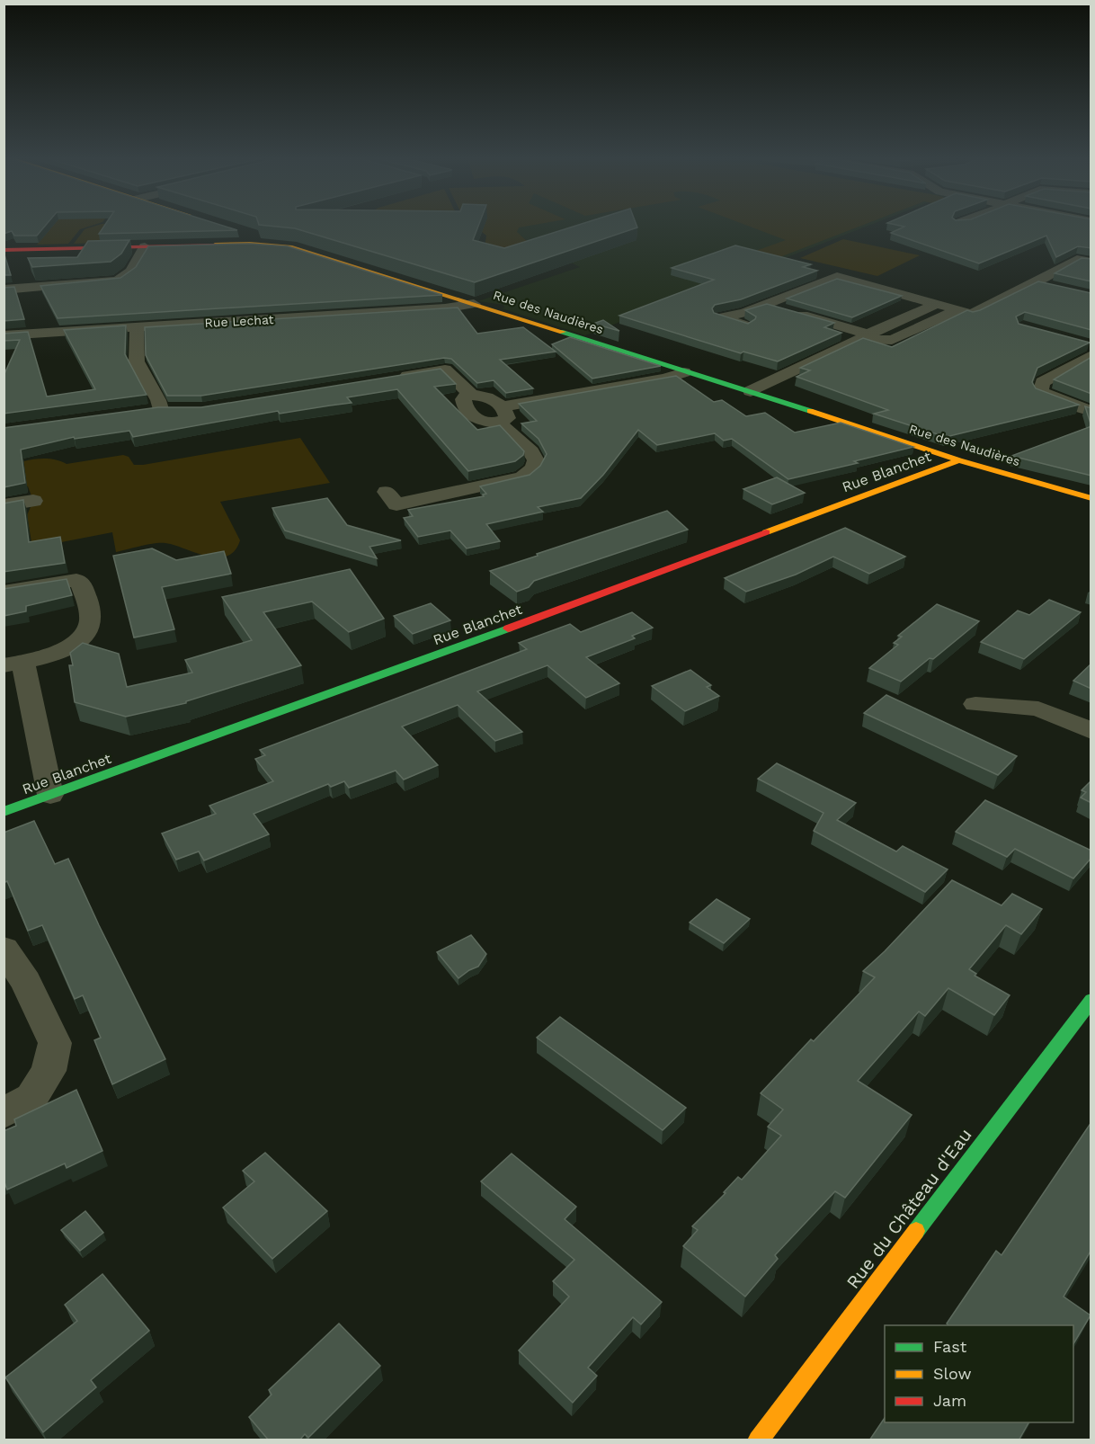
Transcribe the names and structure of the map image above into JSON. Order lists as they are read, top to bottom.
{
  "streets": {
    "street": [
      "Rue des Naudières",
      "Rue Lechat",
      "Rue Blanchet",
      "Rue du Château d'Eau"
    ]
  },
  "crossings": [
    ["Rue des Naudières", "Rue Lechat"],
    ["Rue des Naudières", "Rue Blanchet"]
  ],
  "legend": ["Fast", "Slow", "Jam"]
}
